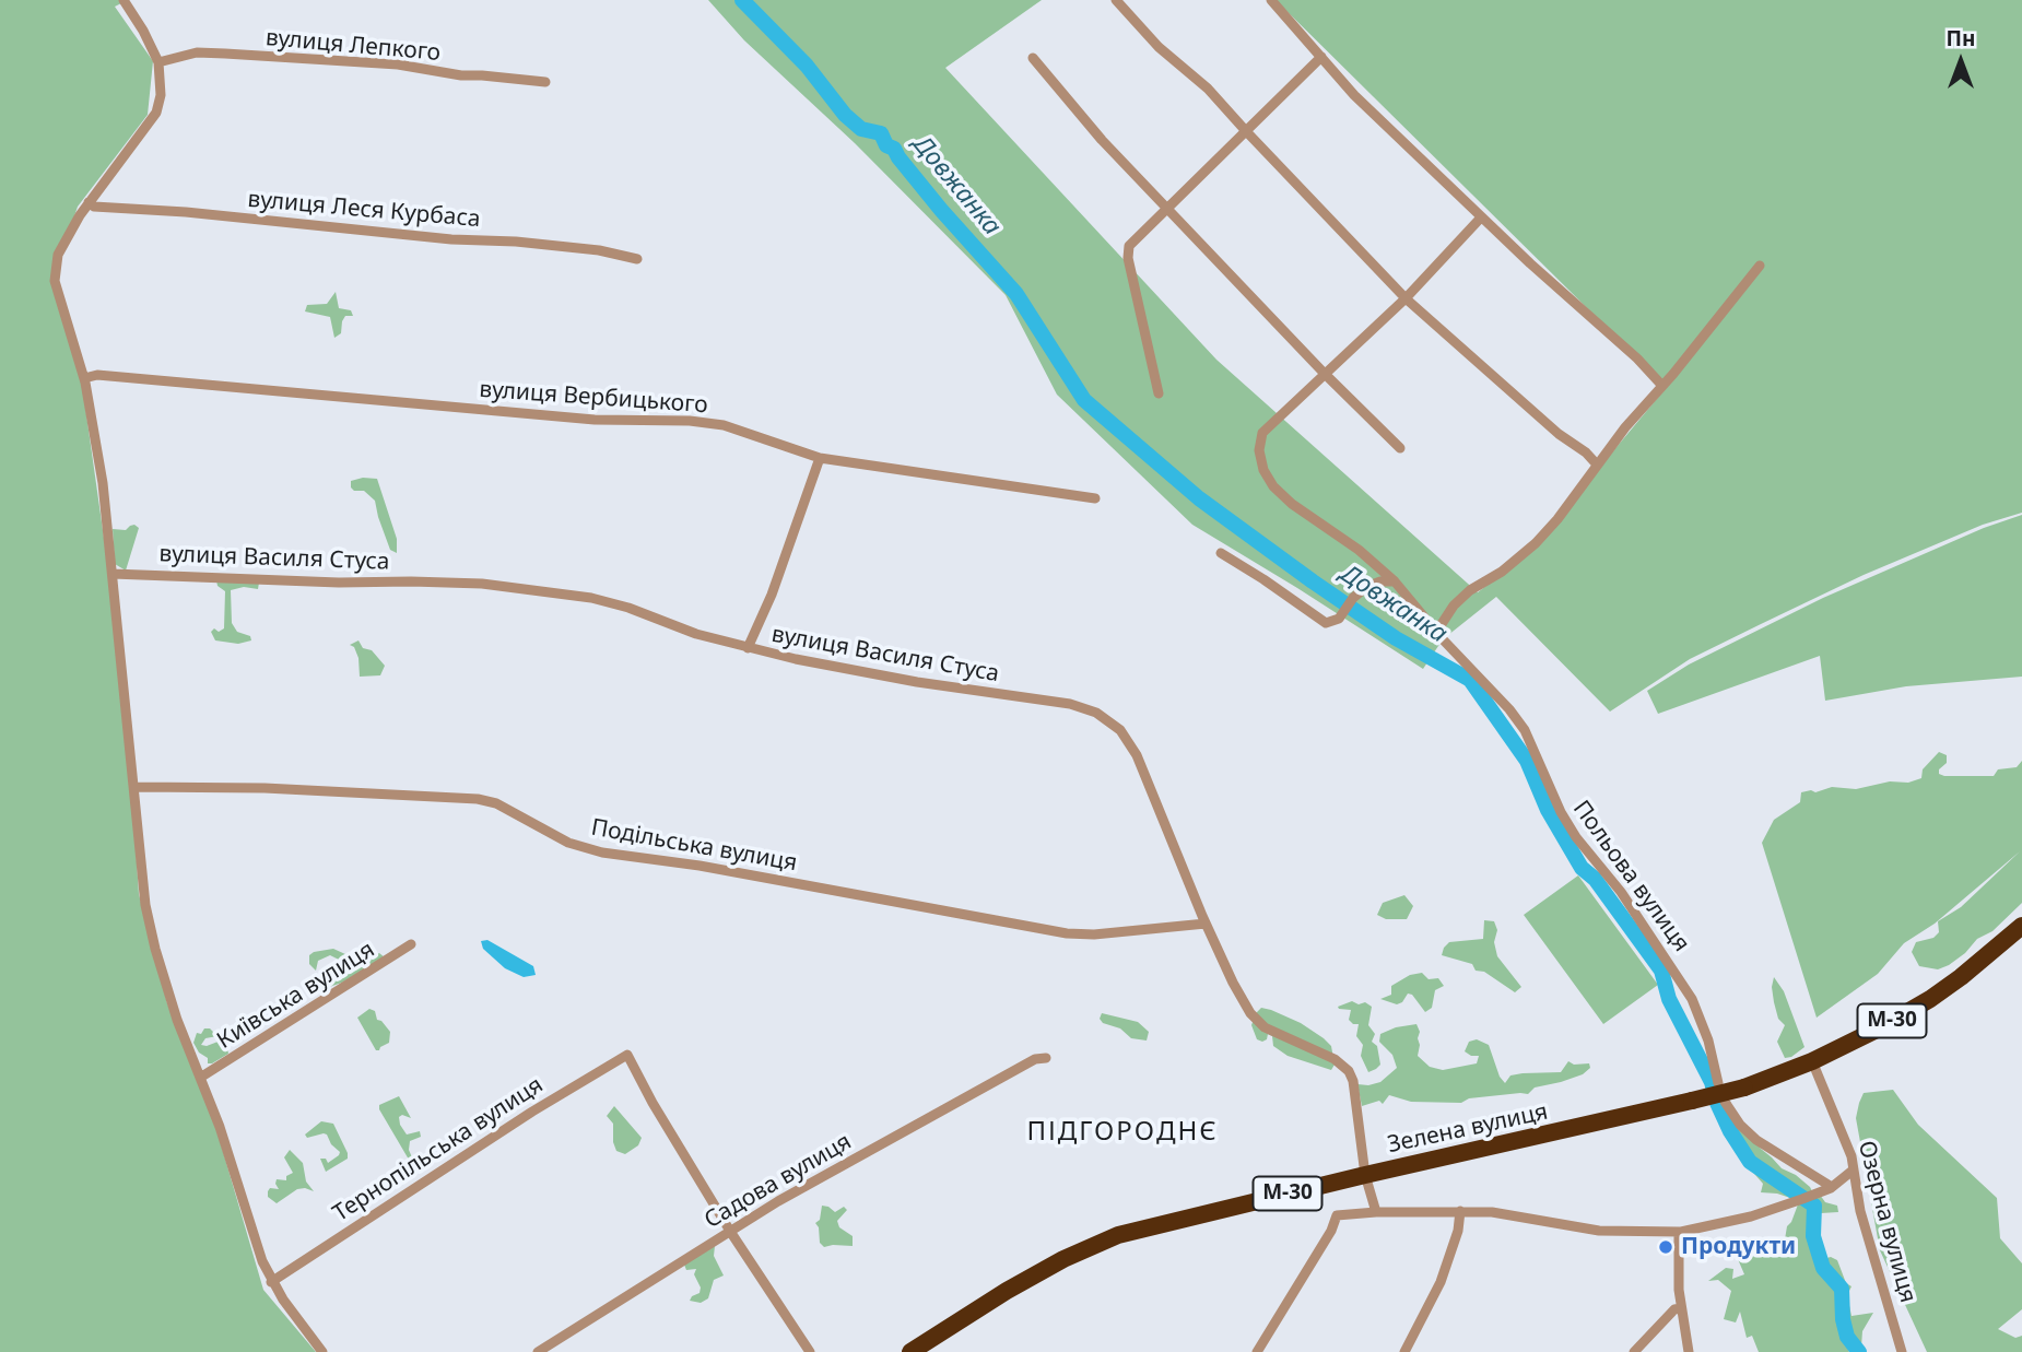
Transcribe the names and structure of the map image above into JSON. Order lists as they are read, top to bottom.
{
  "streets": {
    "highway": ["М-30", "Зелена вулиця"],
    "street": [
      "вулиця Лепкого",
      "вулиця Леся Курбаса",
      "вулиця Вербицького",
      "вулиця Василя Стуса",
      "Подільська вулиця",
      "Польова вулиця",
      "Київська вулиця",
      "Тернопільська вулиця",
      "Садова вулиця",
      "Озерна вулиця"
    ]
  },
  "crossings": [
    ["вулиця Василя Стуса", "Подільська вулиця"],
    ["вулиця Василя Стуса", "Зелена вулиця"],
    ["Зелена вулиця", "Озерна вулиця"],
    ["Тернопільська вулиця", "Садова вулиця"]
  ],
  "districts": ["ПІДГОРОДНЄ"],
  "water": ["Довжанка"],
  "places": ["Продукти"],
  "north": "top"
}
